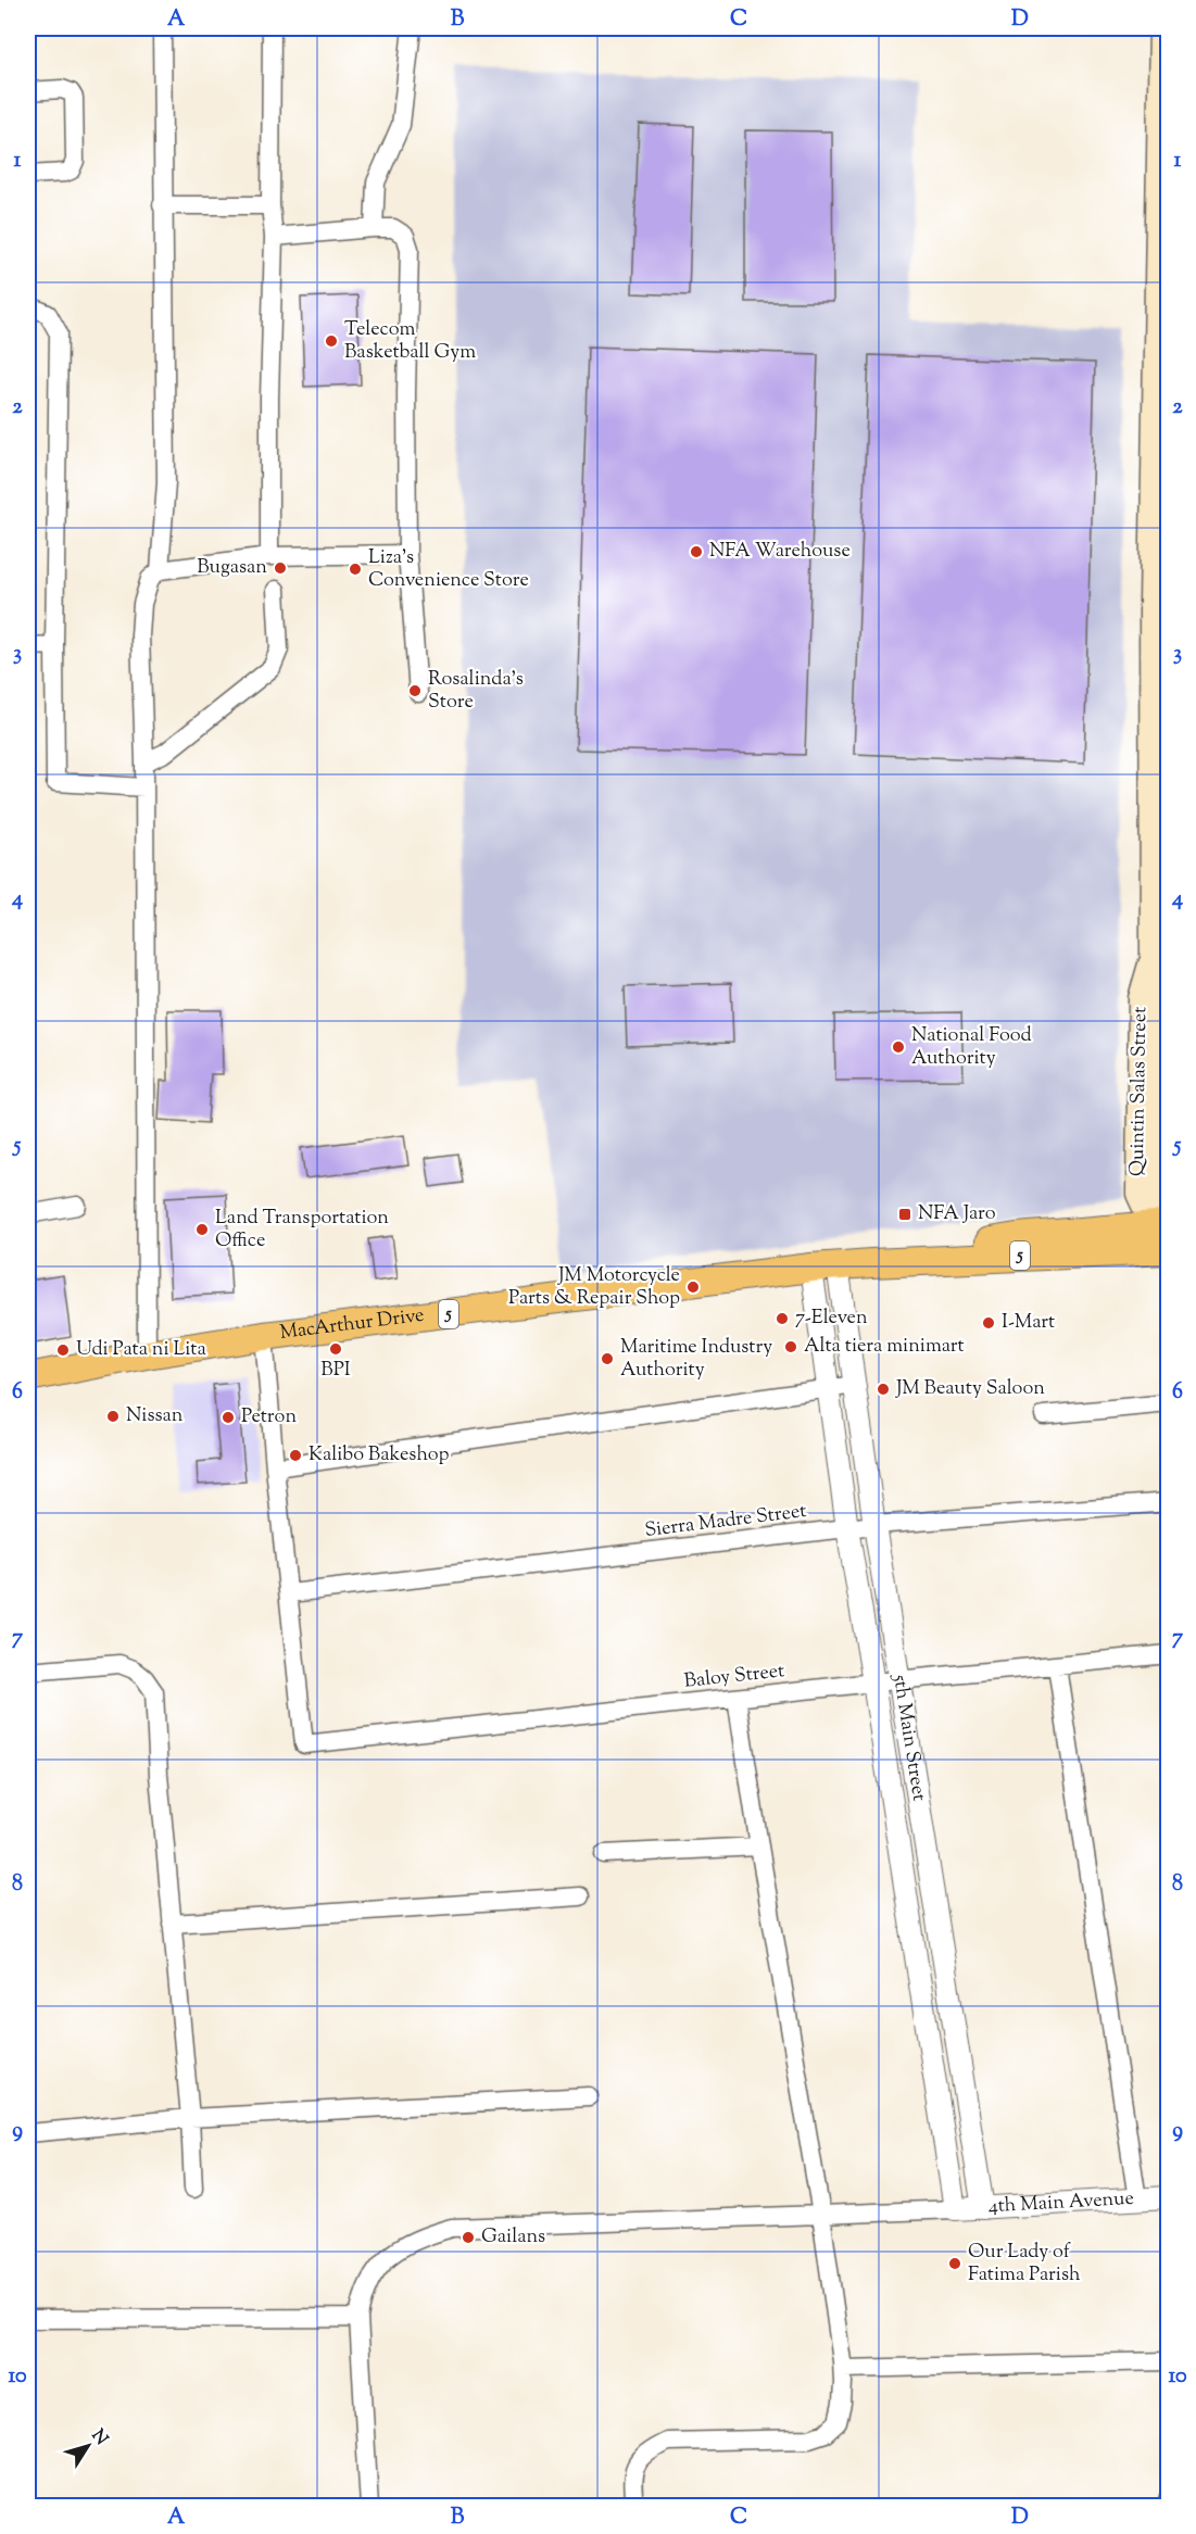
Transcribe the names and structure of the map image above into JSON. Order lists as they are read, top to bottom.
{
  "streets": {
    "main road": ["Quintin Salas Street", "5", "MacArthur Drive"],
    "street": [
      "Sierra Madre Street",
      "Baloy Street",
      "5th Main Street",
      "4th Main Avenue"
    ]
  },
  "crossings": [
    ["Quintin Salas Street", "MacArthur Drive"],
    ["MacArthur Drive", "5th Main Street"],
    ["Sierra Madre Street", "Baloy Street"],
    ["Sierra Madre Street", "5th Main Street"],
    ["Baloy Street", "5th Main Street"],
    ["5th Main Street", "4th Main Avenue"]
  ],
  "places": {
    "other": [
      "Telecom Basketball Gym",
      "NFA Warehouse",
      "Bugasan",
      "Liza's Convenience Store",
      "Rosalinda's Store",
      "National Food Authority",
      "Land Transportation Office",
      "JM Motorcycle Parts & Repair Shop",
      "7-Eleven",
      "I-Mart",
      "Alta tiera minimart",
      "BPI",
      "Udi Pata ni Lita",
      "Maritime Industry Authority",
      "JM Beauty Saloon",
      "Nissan",
      "Petron",
      "Kalibo Bakeshop",
      "Gailans",
      "Our Lady of Fatima Parish"
    ],
    "transit": ["NFA Jaro"]
  },
  "north": "top right",
  "grid": {
    "columns": [
      "A",
      "B",
      "C",
      "D"
    ],
    "rows": [
      "1",
      "2",
      "3",
      "4",
      "5",
      "6",
      "7",
      "8",
      "9",
      "10"
    ]
  }
}
